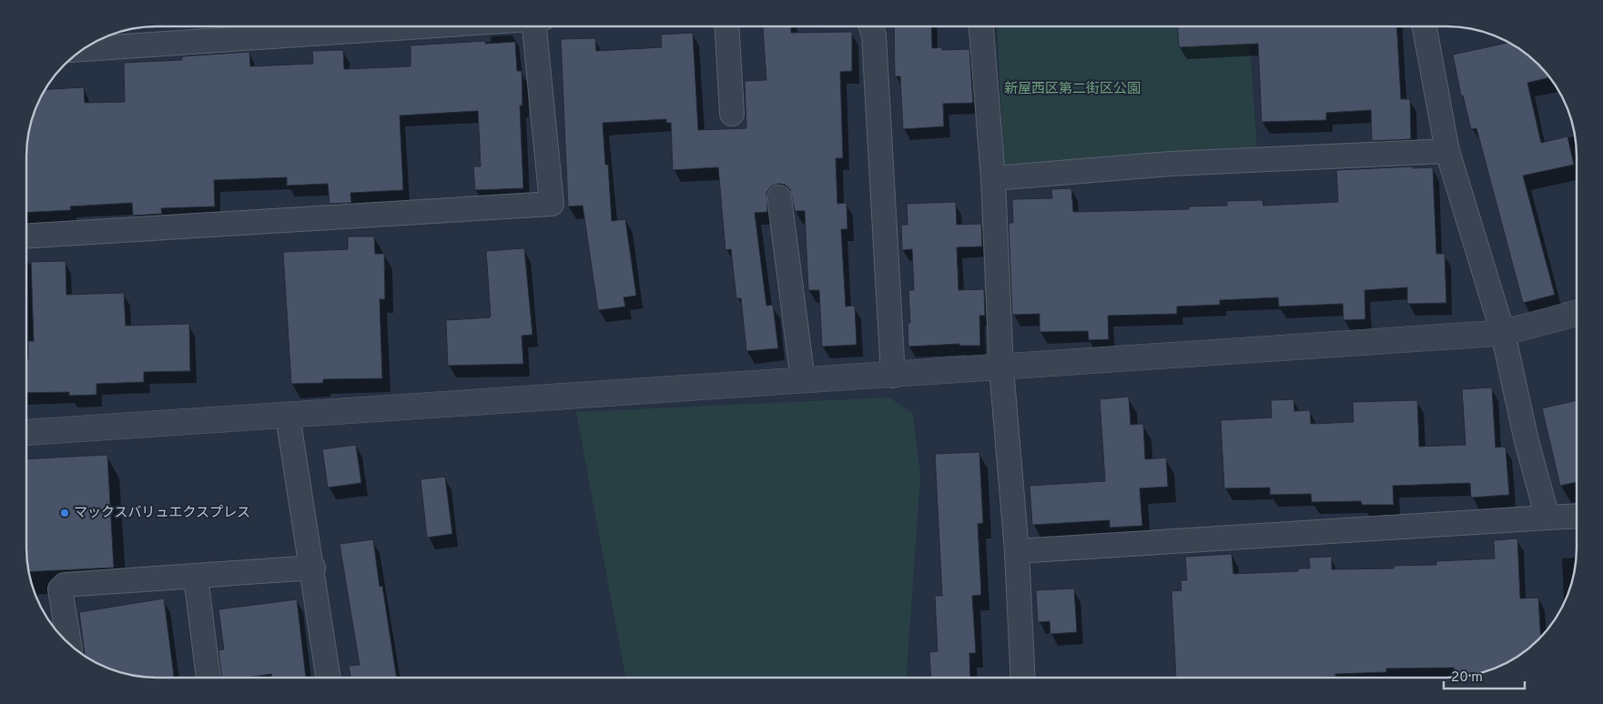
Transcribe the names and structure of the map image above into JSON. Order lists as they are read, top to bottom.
{
  "parks": ["新屋西区第二街区公園"],
  "places": ["マックスバリュエクスプレス"],
  "scale_bar": "20 m"
}
